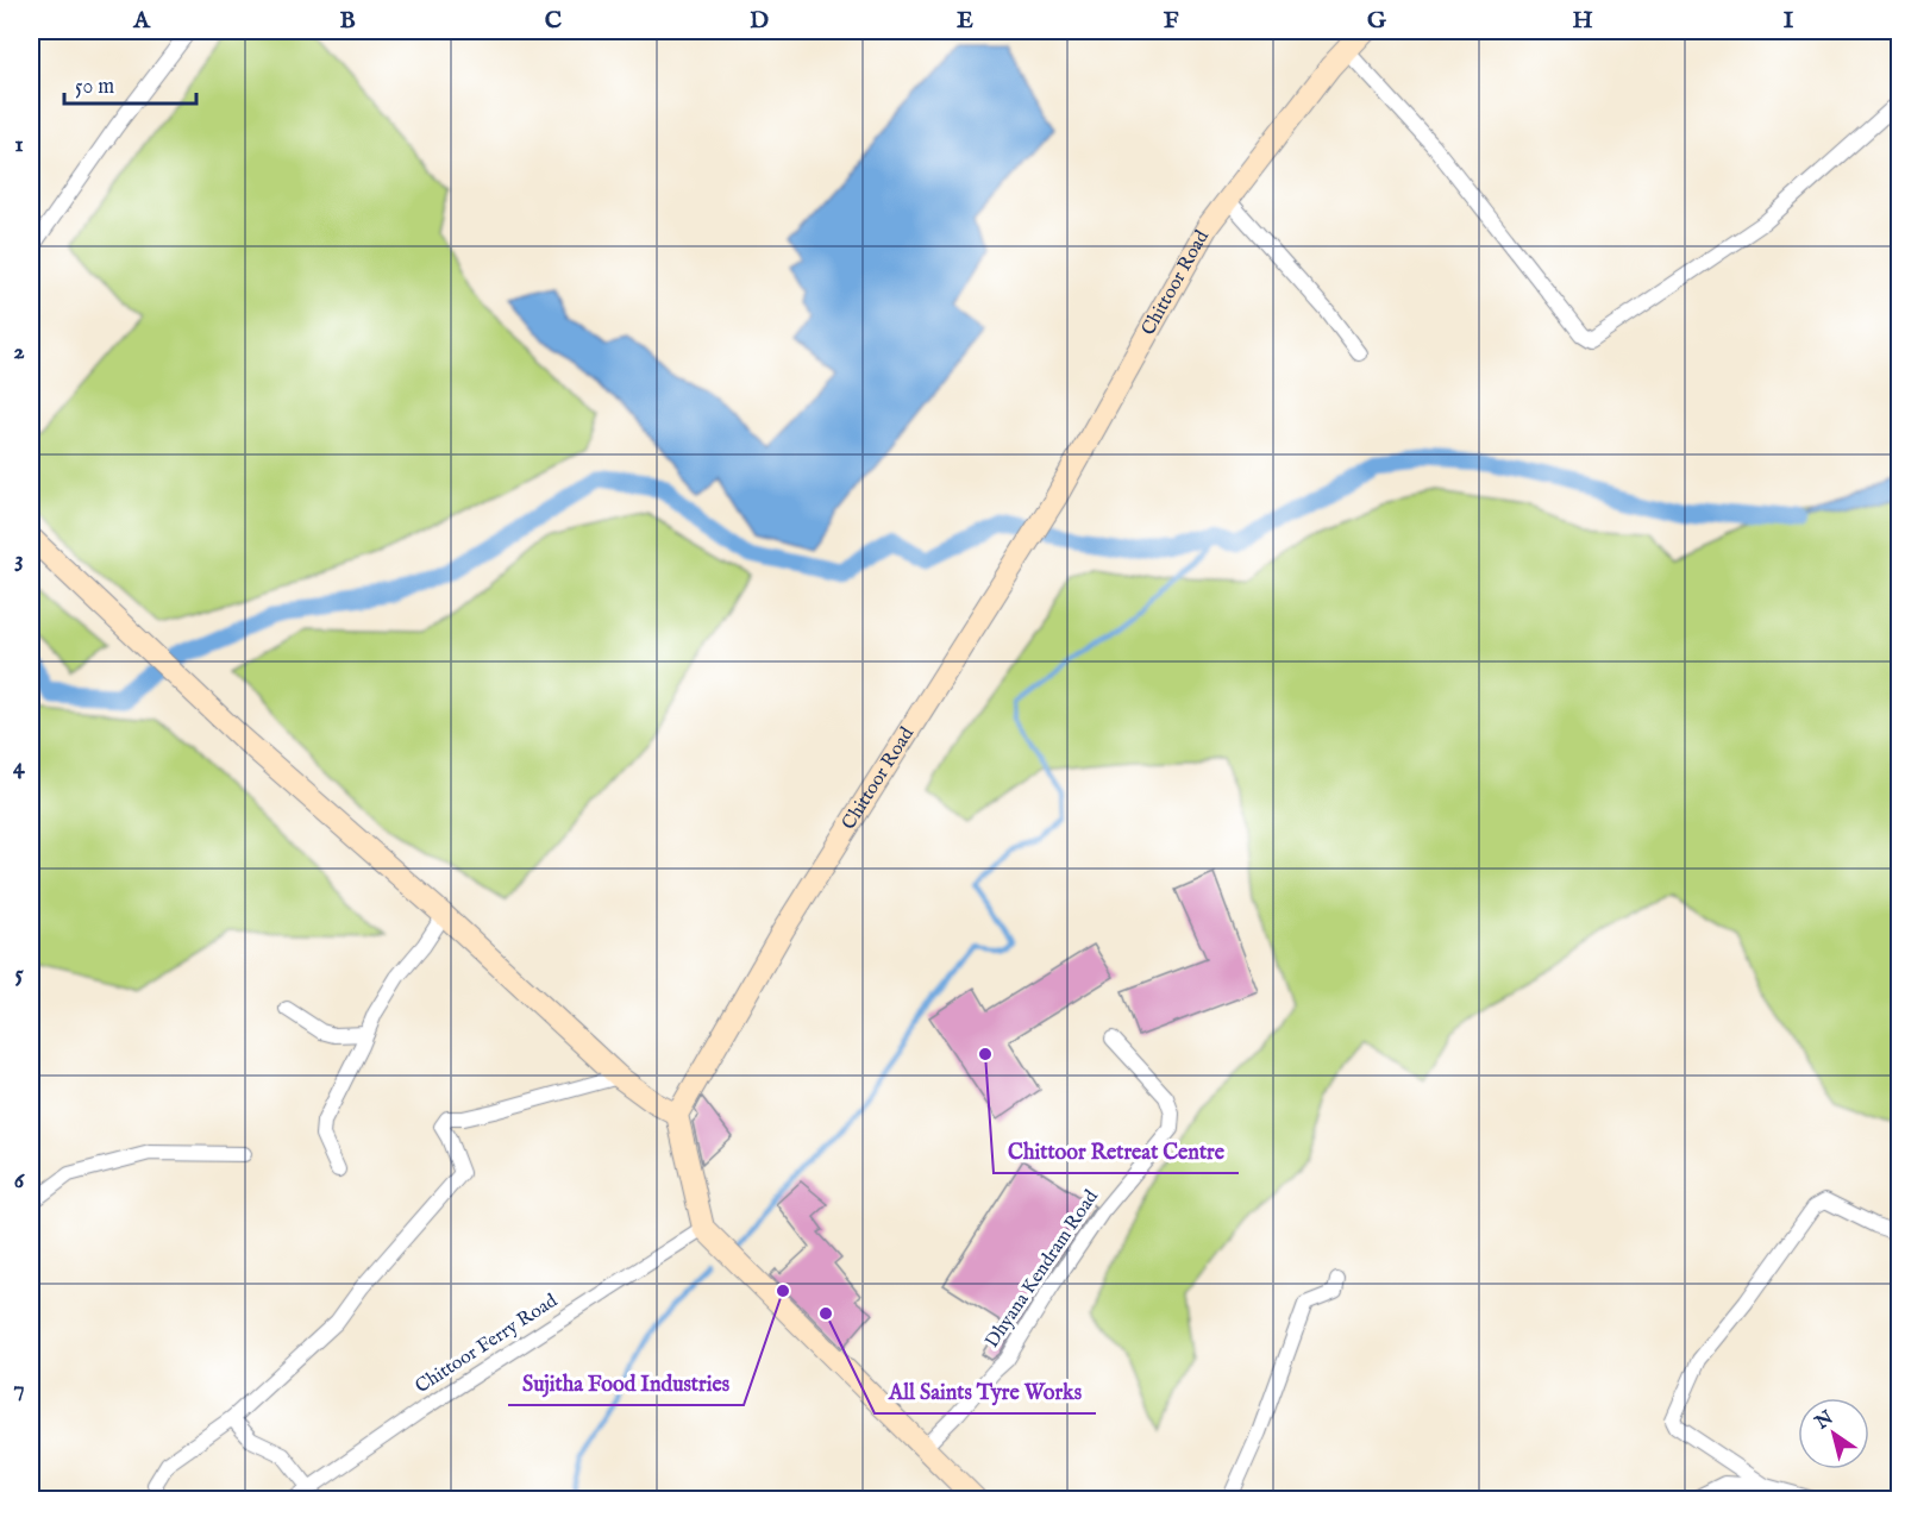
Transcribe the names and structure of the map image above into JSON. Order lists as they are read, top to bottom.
{
  "streets": {
    "main road": ["Chittoor Road"],
    "street": ["Dhyana Kendram Road", "Chittoor Ferry Road"]
  },
  "places": ["Chittoor Retreat Centre", "Sujitha Food Industries", "All Saints Tyre Works"],
  "scale_bar": "50 m",
  "north": "top left",
  "grid": {
    "columns": [
      "A",
      "B",
      "C",
      "D",
      "E",
      "F",
      "G",
      "H",
      "I"
    ],
    "rows": [
      "1",
      "2",
      "3",
      "4",
      "5",
      "6",
      "7"
    ]
  }
}
